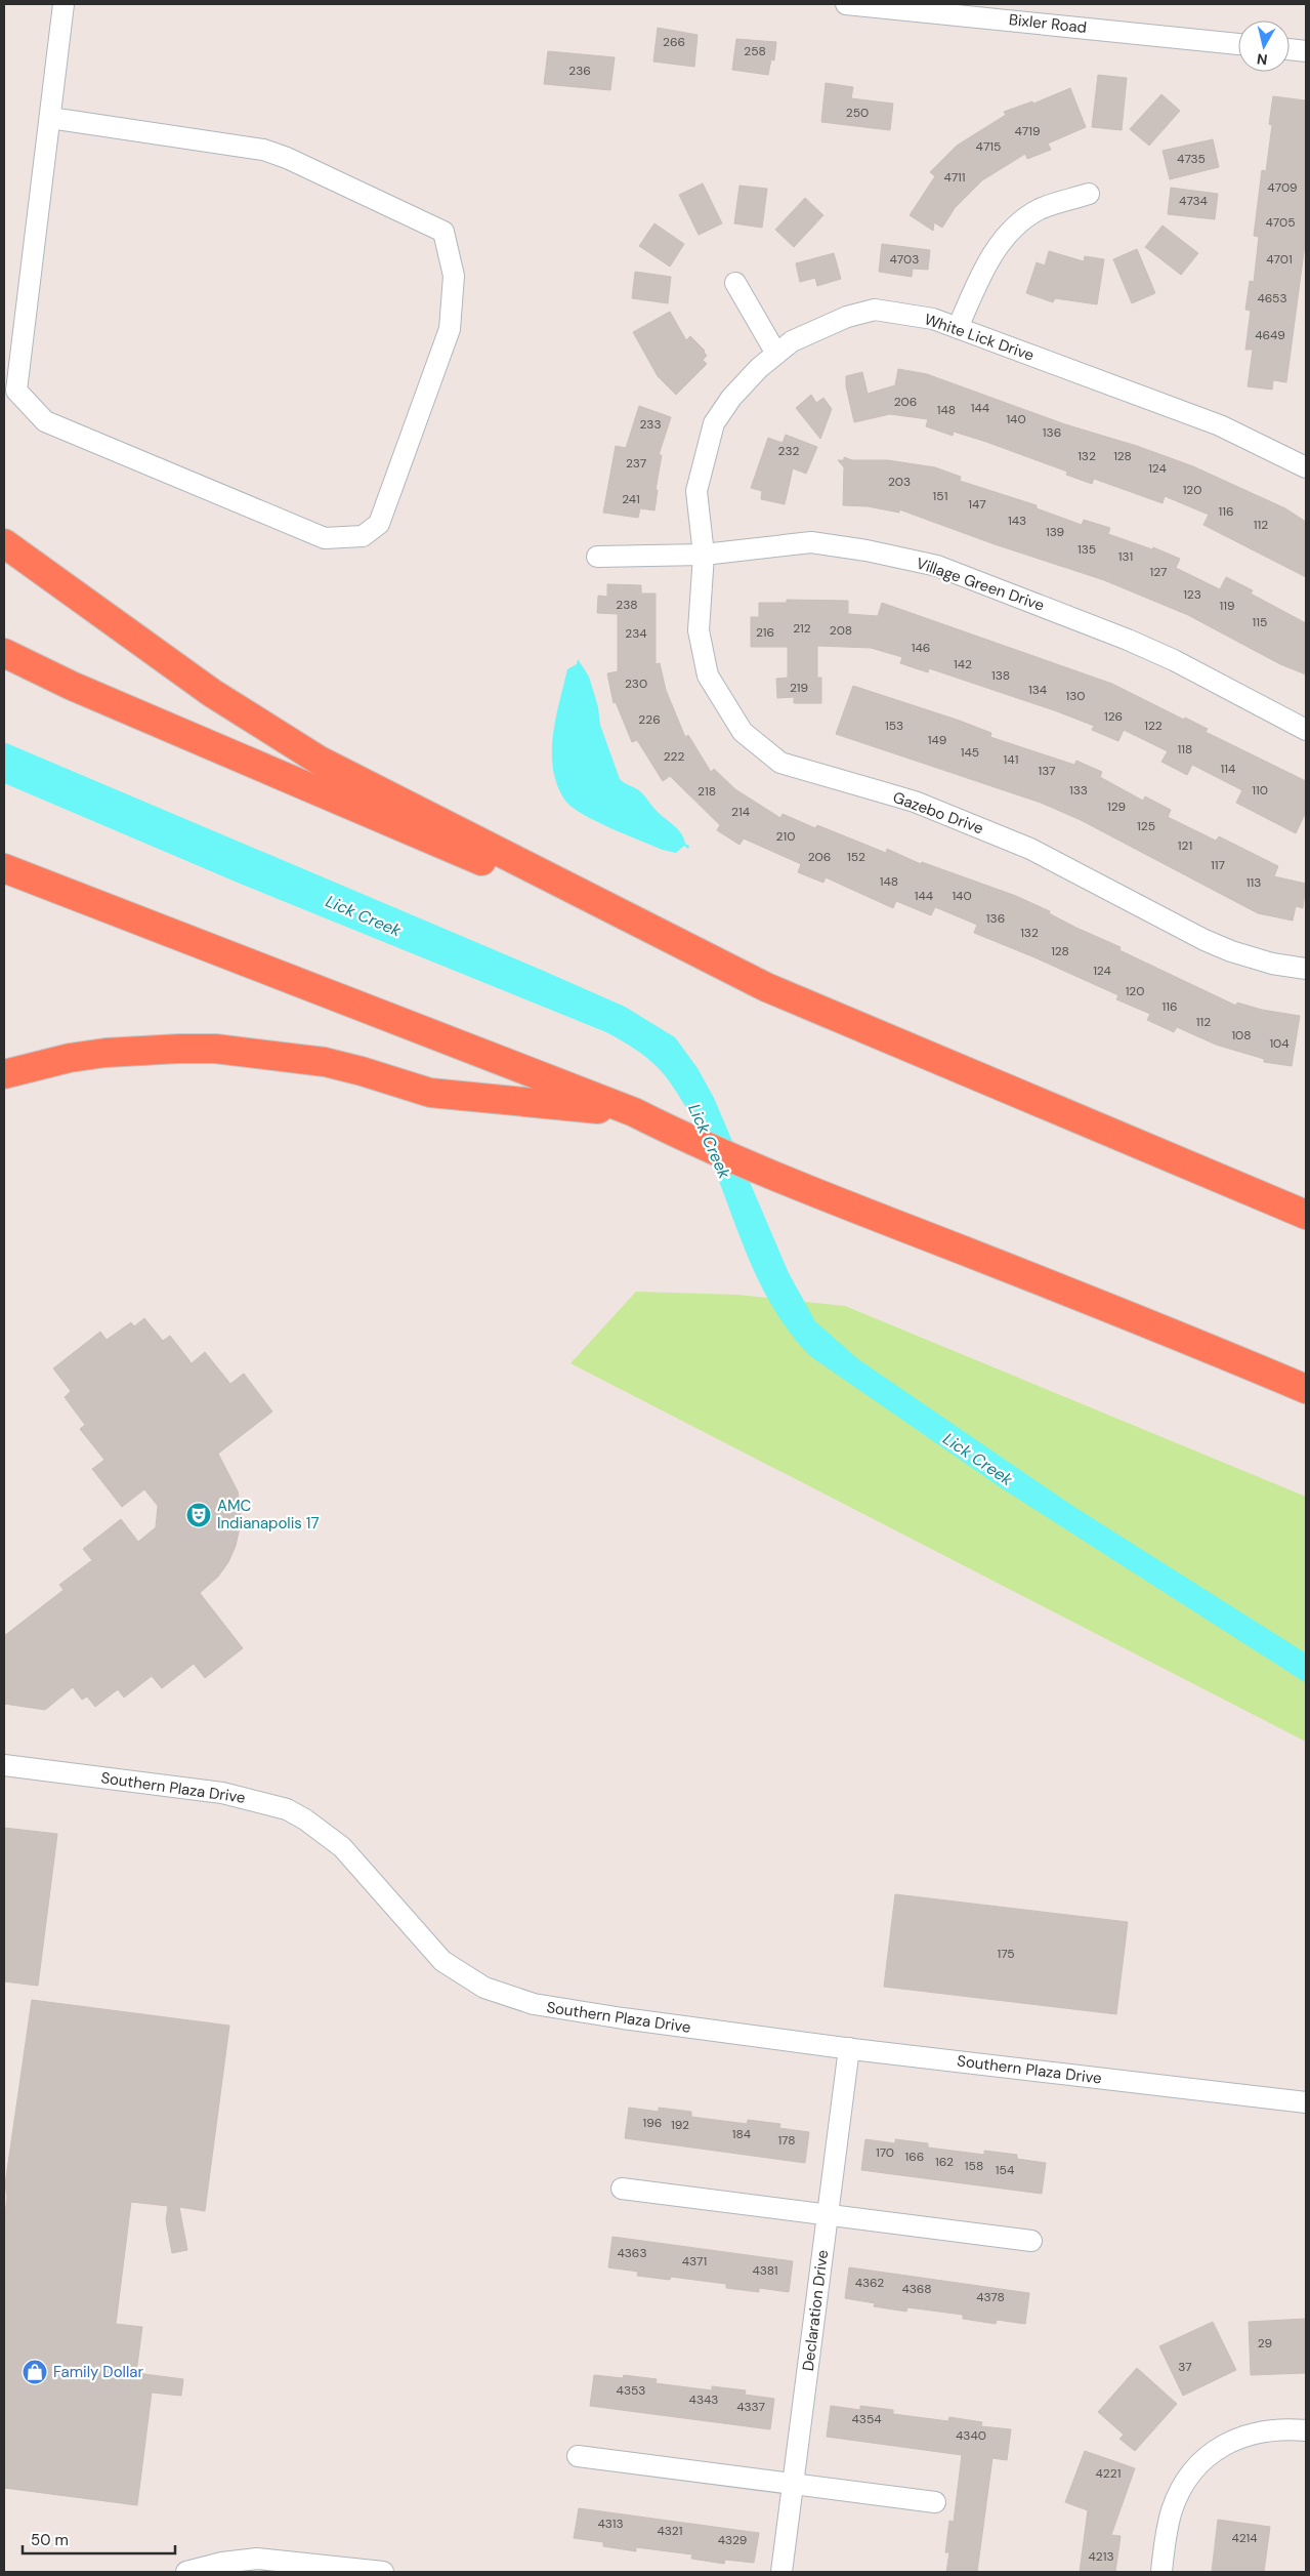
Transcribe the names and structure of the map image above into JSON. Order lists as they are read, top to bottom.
{
  "streets": {
    "street": [
      "Bixler Road",
      "White Lick Drive",
      "Village Green Drive",
      "Gazebo Drive",
      "Southern Plaza Drive",
      "Declaration Drive"
    ]
  },
  "crossings": [
    ["White Lick Drive", "Village Green Drive"],
    ["White Lick Drive", "Gazebo Drive"],
    ["Village Green Drive", "Gazebo Drive"],
    ["Southern Plaza Drive", "Declaration Drive"]
  ],
  "water": ["Lick Creek"],
  "places": {
    "theatre": ["AMC Indianapolis 17"],
    "shop": ["Family Dollar"]
  },
  "house_numbers": [
    "266",
    "258",
    "236",
    "250",
    "4719",
    "4715",
    "4735",
    "4711",
    "4709",
    "4734",
    "4705",
    "4703",
    "4701",
    "4653",
    "4649",
    "206",
    "144",
    "148",
    "140",
    "233",
    "136",
    "232",
    "132",
    "128",
    "237",
    "124",
    "203",
    "120",
    "151",
    "241",
    "147",
    "116",
    "143",
    "112",
    "139",
    "135",
    "131",
    "127",
    "123",
    "238",
    "119",
    "115",
    "212",
    "208",
    "216",
    "234",
    "146",
    "142",
    "138",
    "230",
    "219",
    "134",
    "130",
    "126",
    "226",
    "153",
    "122",
    "149",
    "118",
    "145",
    "222",
    "141",
    "114",
    "137",
    "133",
    "110",
    "218",
    "129",
    "214",
    "125",
    "210",
    "121",
    "206",
    "152",
    "117",
    "148",
    "113",
    "144",
    "140",
    "136",
    "132",
    "128",
    "124",
    "120",
    "116",
    "112",
    "108",
    "104",
    "175",
    "196",
    "192",
    "184",
    "178",
    "170",
    "166",
    "162",
    "158",
    "154",
    "4363",
    "4371",
    "4381",
    "4362",
    "4368",
    "4378",
    "29",
    "37",
    "4353",
    "4343",
    "4337",
    "4354",
    "4340",
    "4221",
    "4313",
    "4321",
    "4214",
    "4329",
    "4213"
  ],
  "scale_bar": "50 m",
  "north": "bottom"
}
